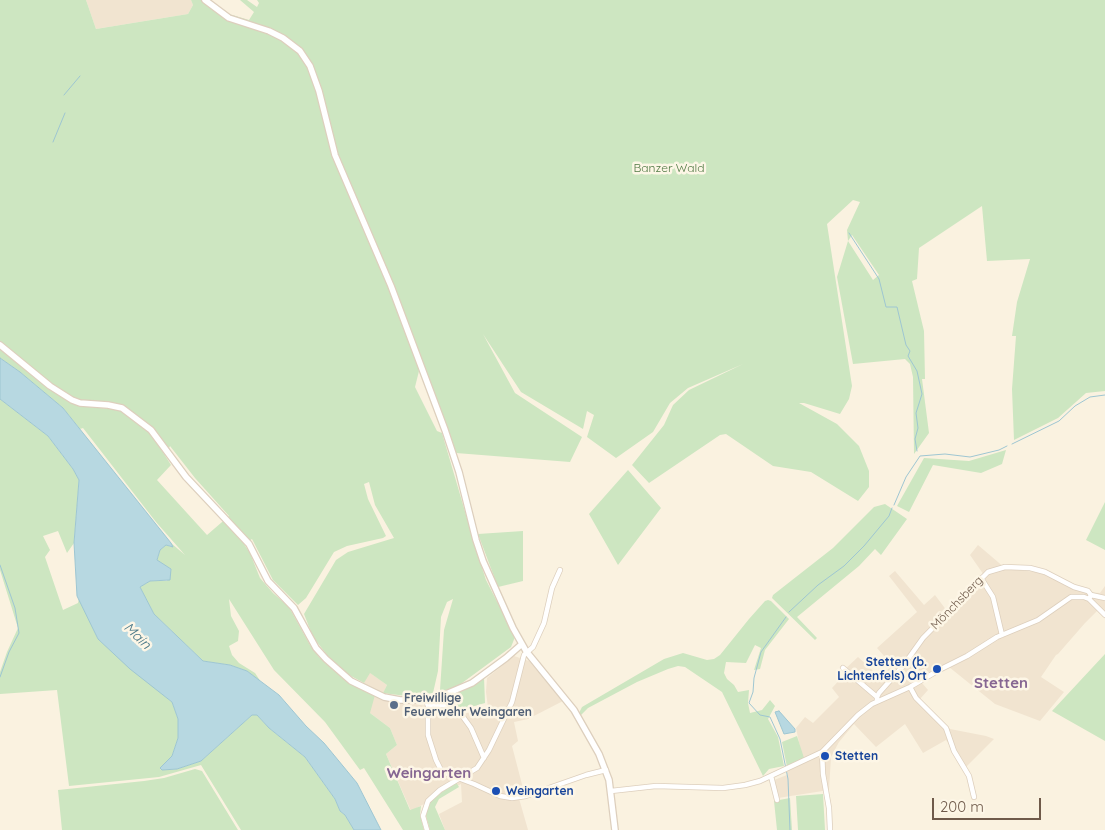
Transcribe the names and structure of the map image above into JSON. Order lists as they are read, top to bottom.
{
  "streets": {
    "street": ["Mönchsberg"]
  },
  "districts": ["Stetten", "Weingarten"],
  "water": ["Main"],
  "parks": ["Banzer Wald"],
  "places": [
    "Stetten (b. Lichtenfels) Ort",
    "Freiwillige Feuerwehr Weingaren",
    "Stetten",
    "Weingarten"
  ],
  "scale_bar": "200 m"
}
